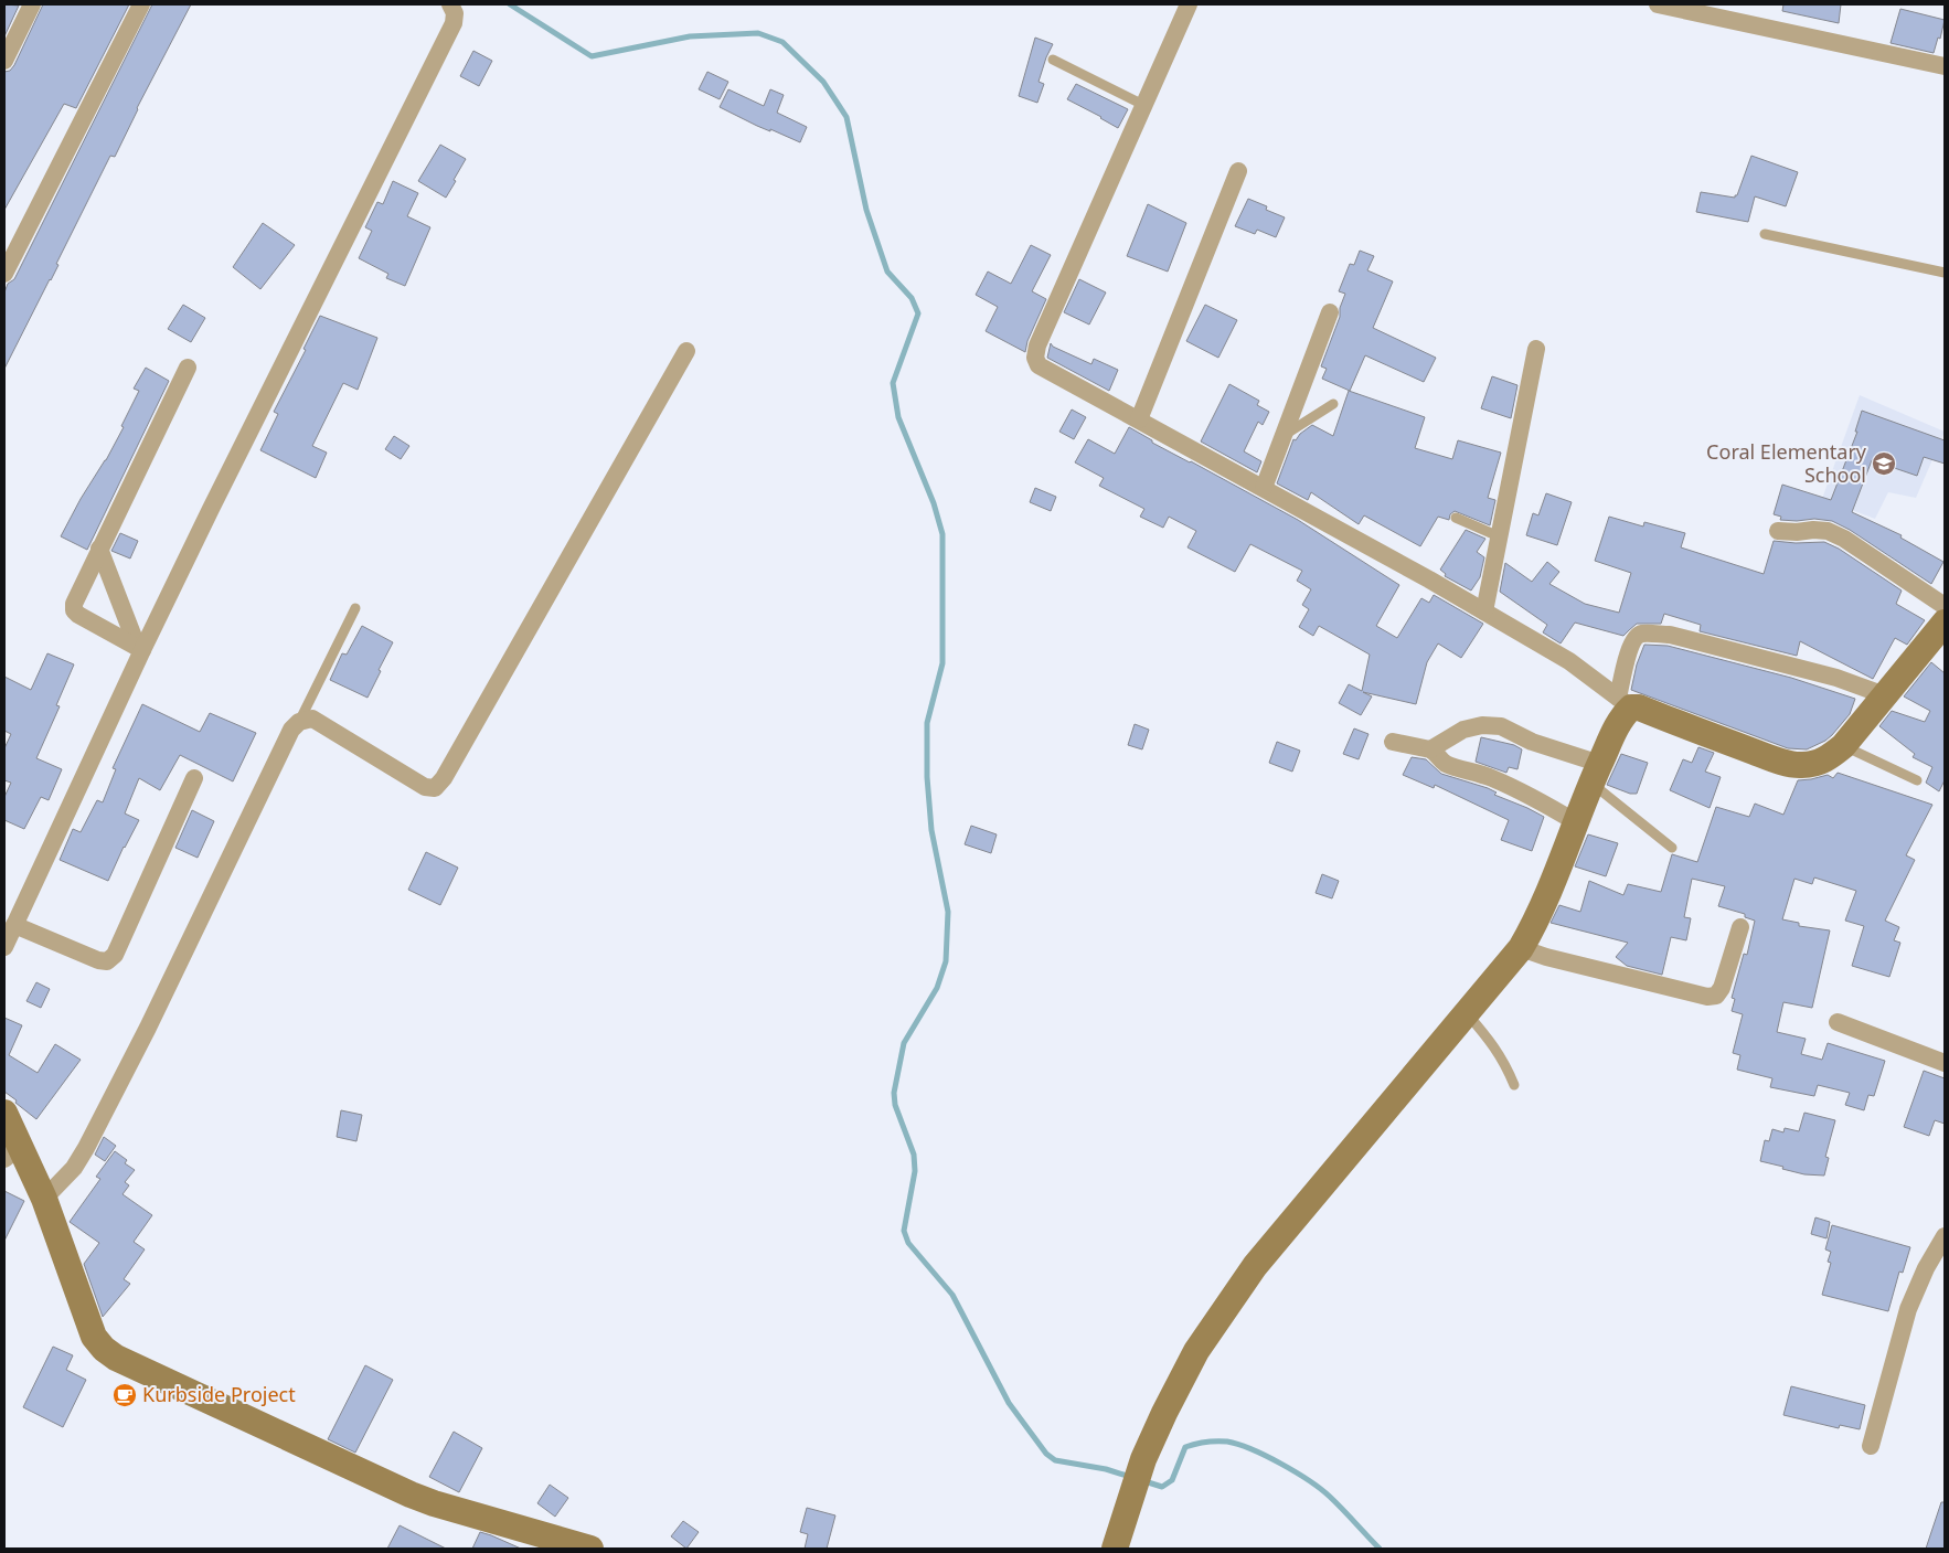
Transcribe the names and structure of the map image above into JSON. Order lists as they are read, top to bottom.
{
  "places": {
    "school or university": ["Coral Elementary School"],
    "cafe": ["Kurbside Project"]
  }
}
